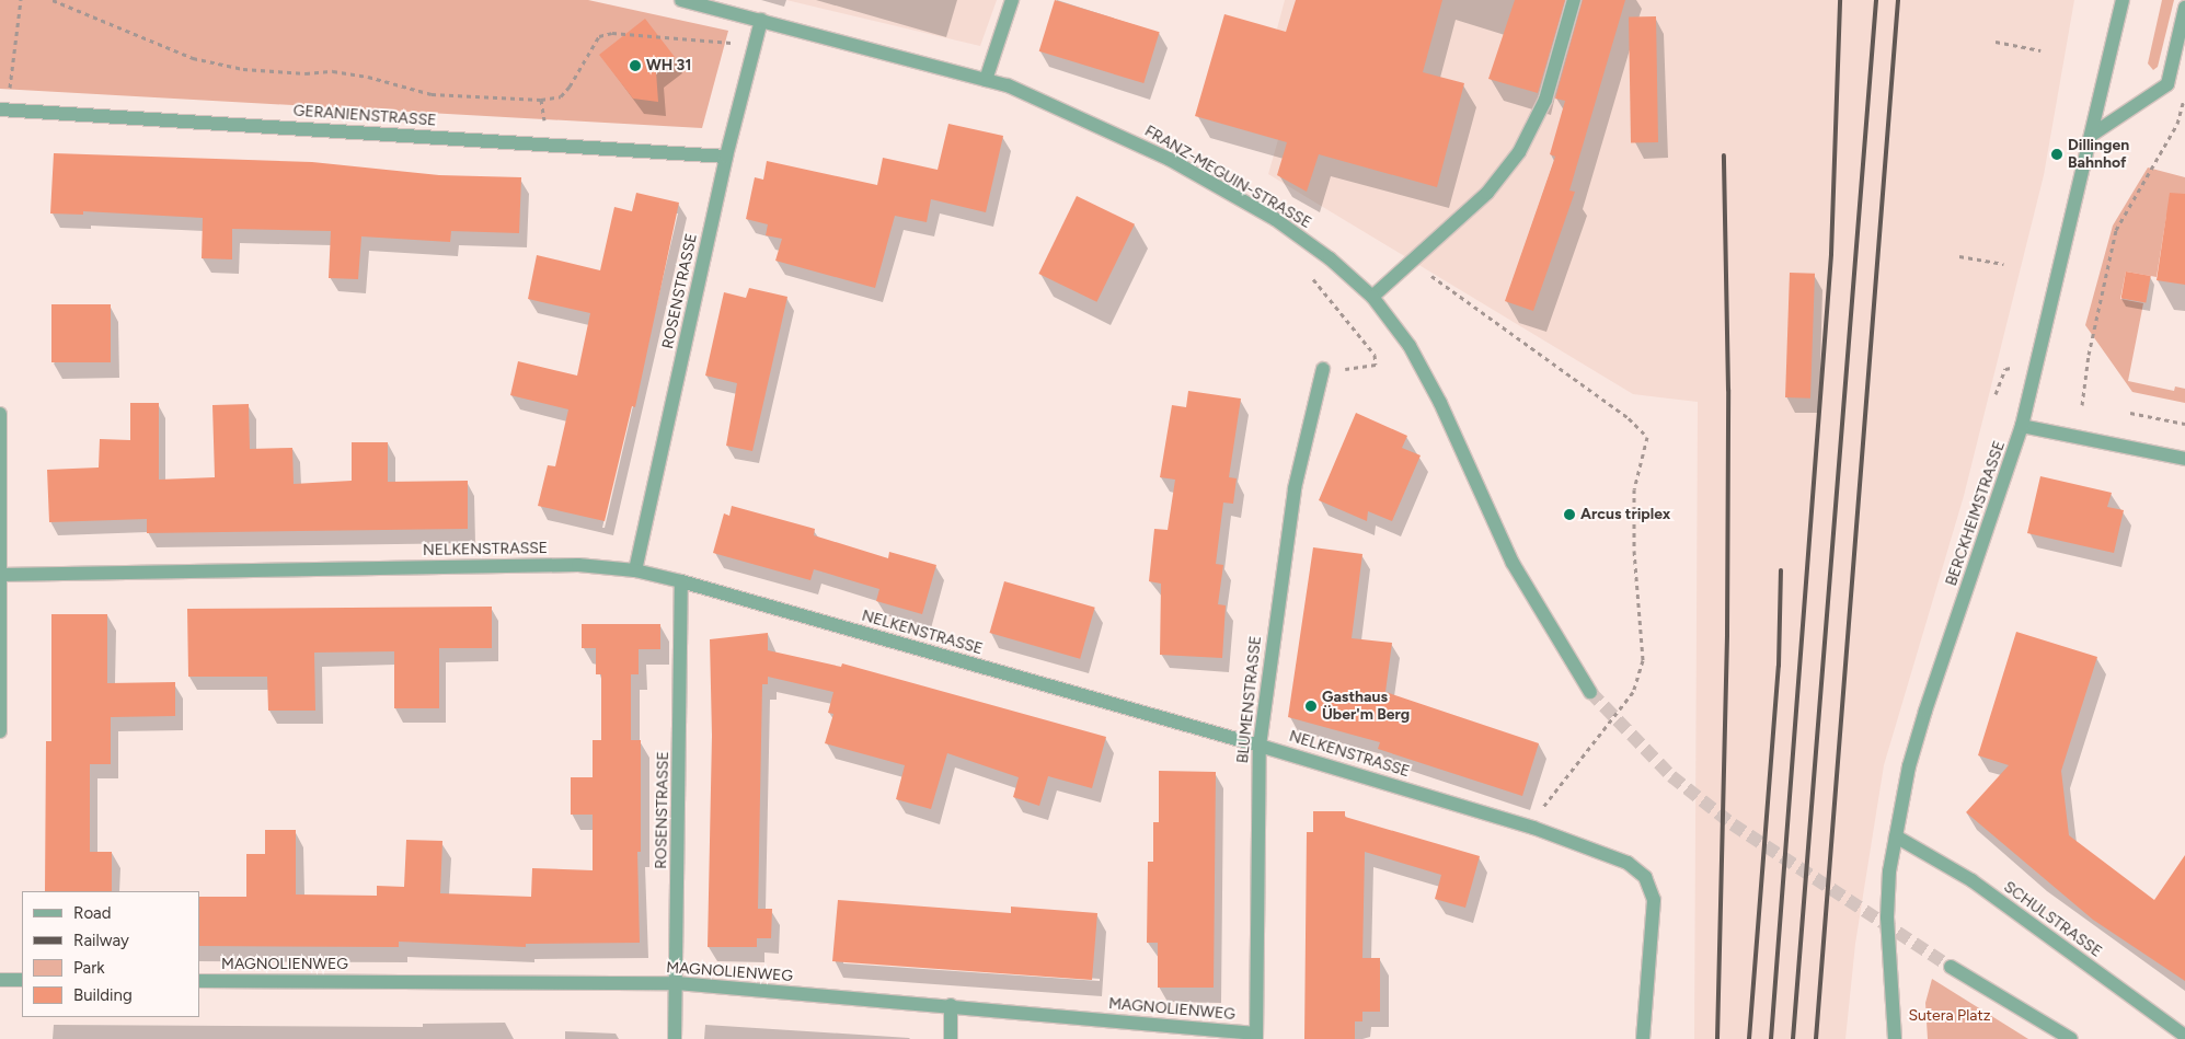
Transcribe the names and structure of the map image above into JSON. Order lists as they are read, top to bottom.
{
  "streets": {
    "street": [
      "GERANIENSTRASSE",
      "FRANZ-MEGUIN-STRASSE",
      "ROSENSTRASSE",
      "BERCKHEIMSTRASSE",
      "NELKENSTRASSE",
      "BLUMENSTRASSE",
      "SCHULSTRASSE",
      "MAGNOLIENWEG"
    ]
  },
  "crossings": [
    ["GERANIENSTRASSE", "ROSENSTRASSE"],
    ["FRANZ-MEGUIN-STRASSE", "ROSENSTRASSE"],
    ["ROSENSTRASSE", "NELKENSTRASSE"],
    ["ROSENSTRASSE", "MAGNOLIENWEG"],
    ["BERCKHEIMSTRASSE", "SCHULSTRASSE"],
    ["NELKENSTRASSE", "BLUMENSTRASSE"],
    ["BLUMENSTRASSE", "MAGNOLIENWEG"]
  ],
  "parks": ["Sutera Platz"],
  "places": [
    "WH 31",
    "Dillingen Bahnhof",
    "Arcus triplex",
    "Gasthaus Über'm Berg"
  ],
  "legend": [
    "Road",
    "Railway",
    "Park",
    "Building"
  ]
}
